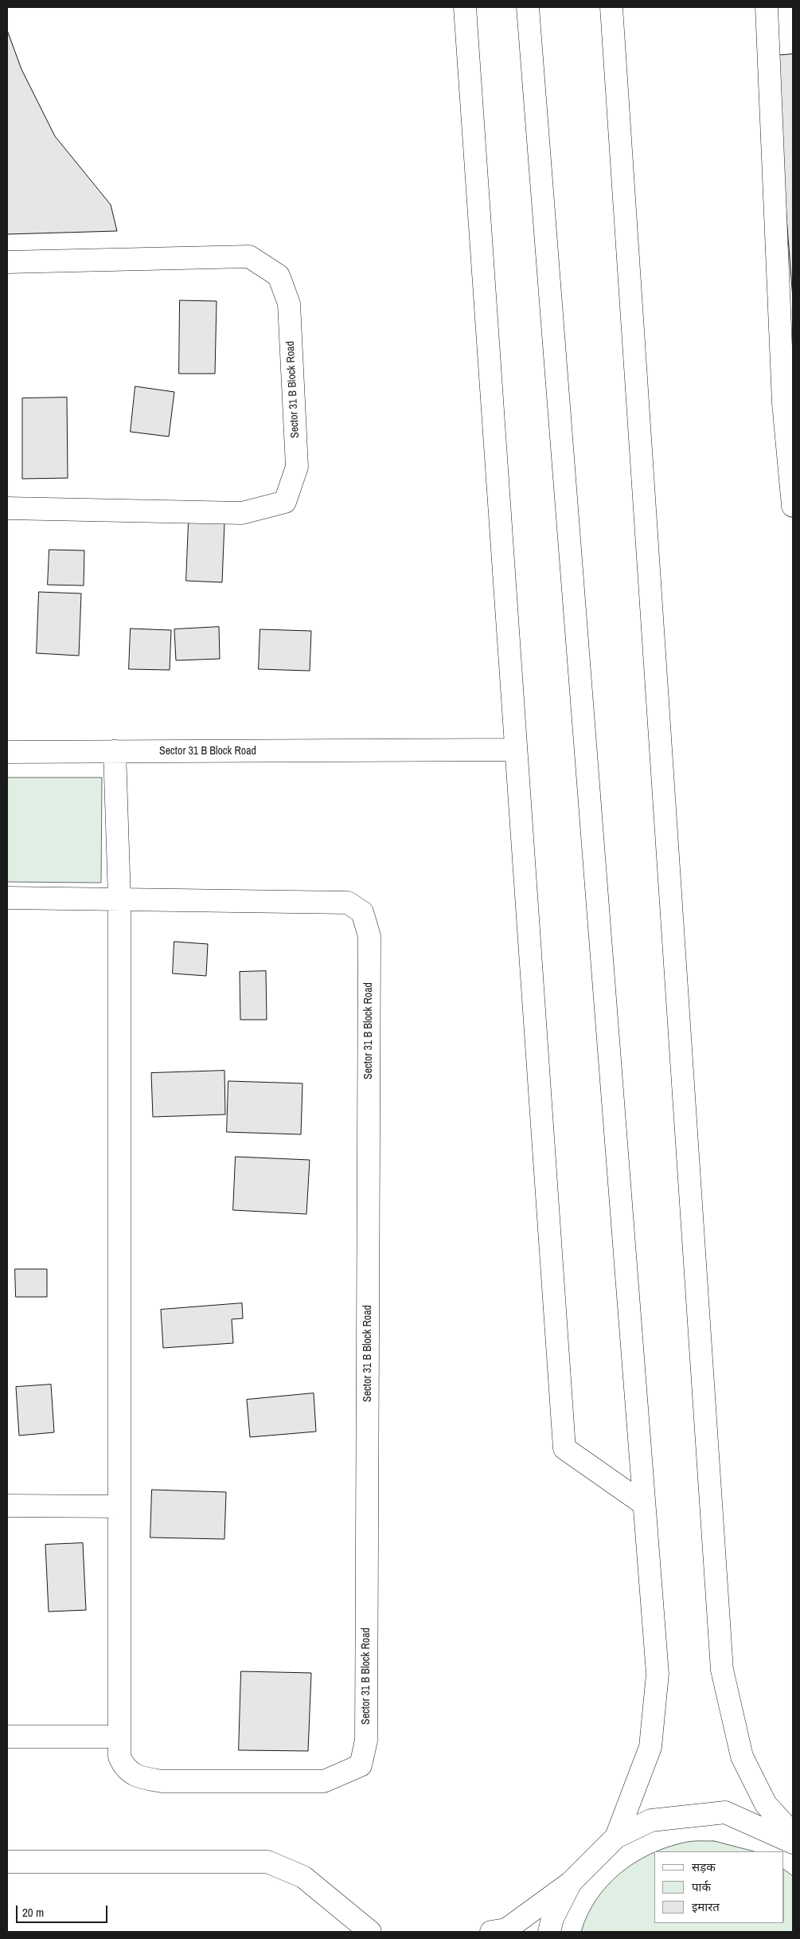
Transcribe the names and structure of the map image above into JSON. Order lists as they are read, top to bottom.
{
  "streets": {
    "street": ["Sector 31 B Block Road"]
  },
  "legend": ["सड़क", "पार्क", "इमारत"],
  "scale_bar": "20 m"
}
